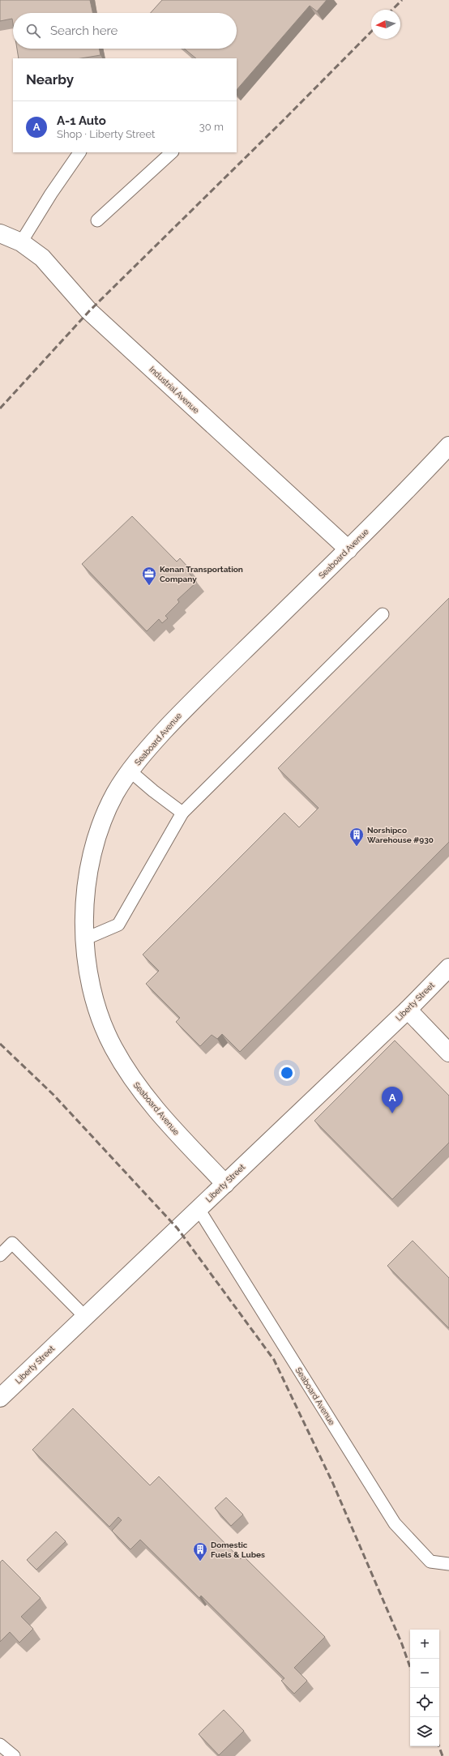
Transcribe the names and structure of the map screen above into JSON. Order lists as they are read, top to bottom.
{
  "streets": {
    "street": ["Industrial Avenue", "Seaboard Avenue", "Liberty Street"]
  },
  "crossings": [
    ["Industrial Avenue", "Seaboard Avenue"],
    ["Seaboard Avenue", "Liberty Street"]
  ],
  "places": {
    "office": ["Kenan Transportation Company"],
    "building": ["Norshipco Warehouse #930", "Domestic Fuels & Lubes"]
  },
  "north": "left",
  "page": {
    "search": "Search here",
    "heading": "Nearby",
    "list": [
      {
        "mark": "A",
        "name": "A-1 Auto",
        "note": "Shop · Liberty Street",
        "value": "30 m"
      }
    ],
    "pins": "A",
    "map_buttons": ["+", "−"]
  }
}
